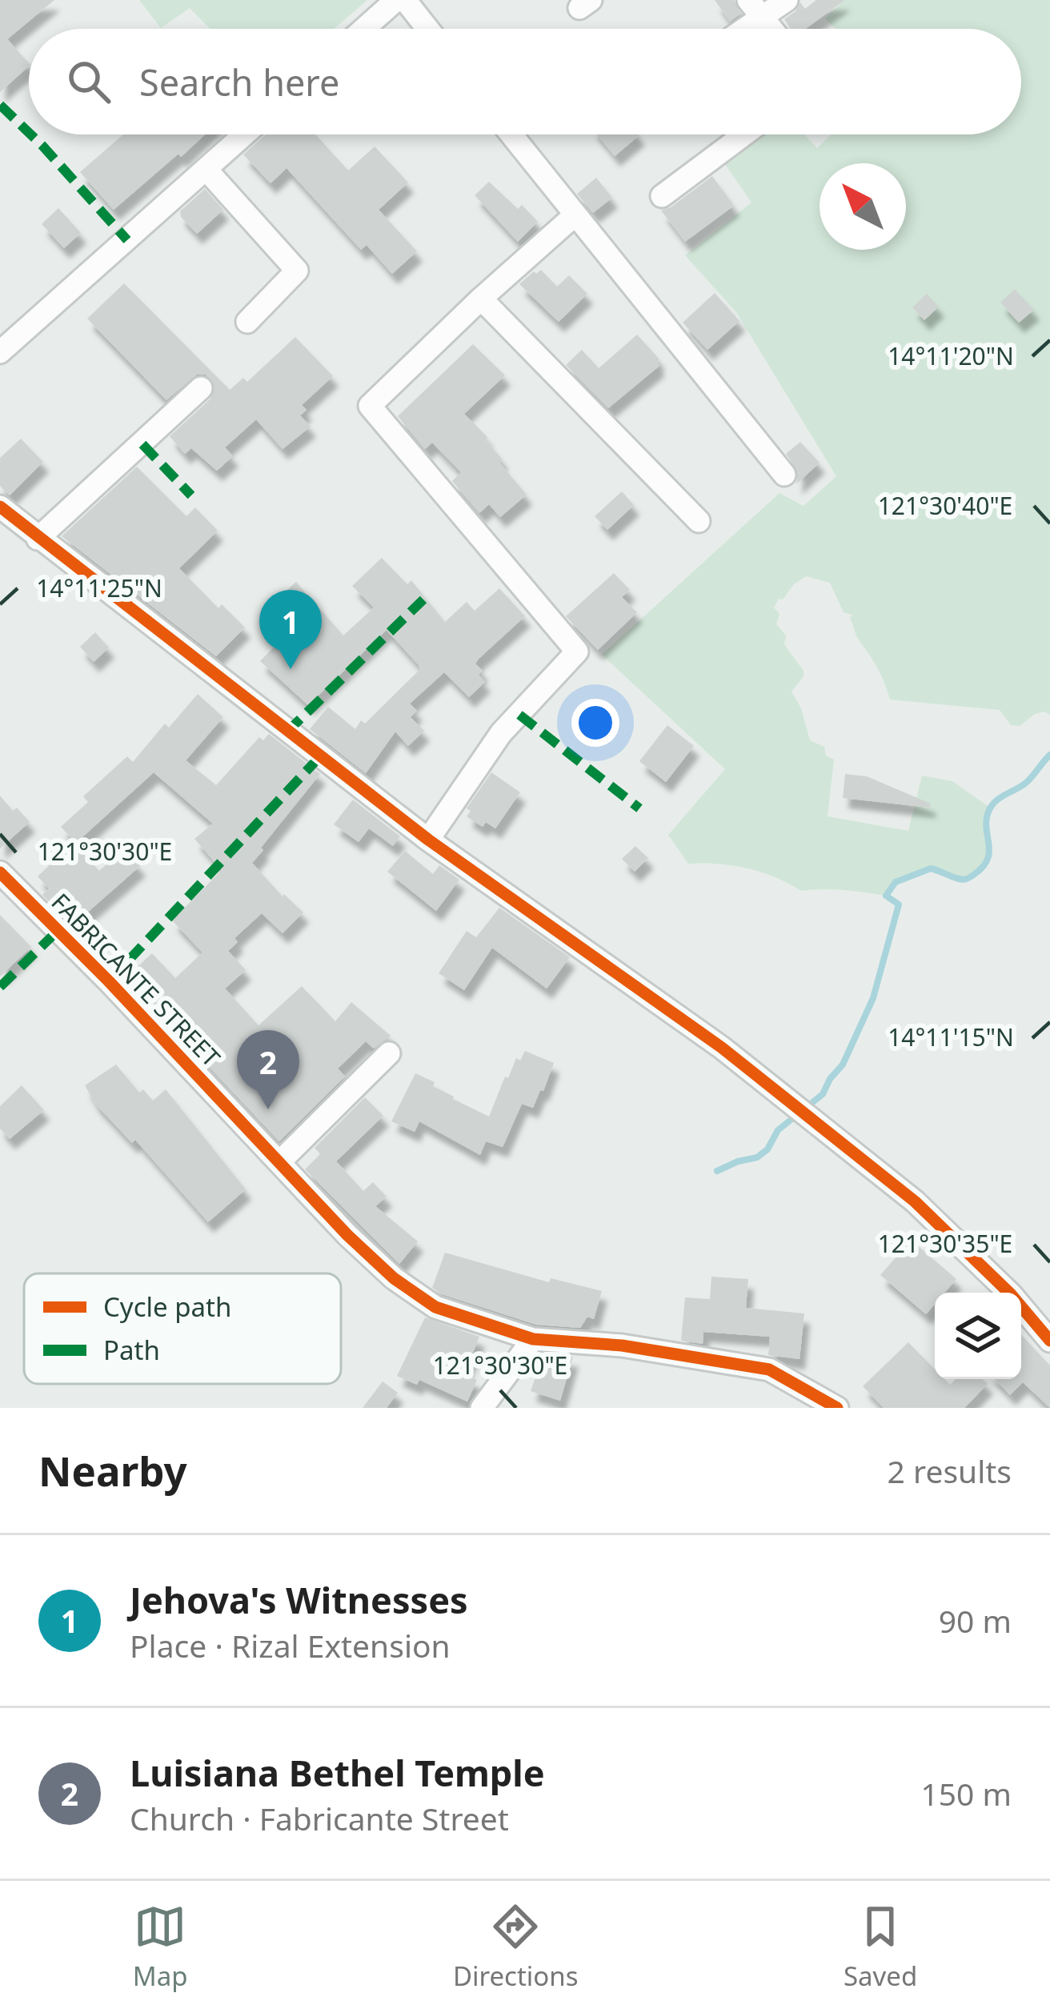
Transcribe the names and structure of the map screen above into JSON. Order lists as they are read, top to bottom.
{
  "streets": {
    "street": ["FABRICANTE STREET"]
  },
  "legend": ["Cycle path", "Path"],
  "north": "top left",
  "page": {
    "search": "Search here",
    "pins": ["1", "2"],
    "heading": ["Nearby", "2 results"],
    "list": [
      {
        "mark": "1",
        "name": "Jehova's Witnesses",
        "note": "Place · Rizal Extension",
        "value": "90 m"
      },
      {
        "mark": "2",
        "name": "Luisiana Bethel Temple",
        "note": "Church · Fabricante Street",
        "value": "150 m"
      }
    ],
    "nav": ["Map", "Directions", "Saved"]
  },
  "coordinates": [
    "14°11'20\"N",
    "121°30'40\"E",
    "14°11'25\"N",
    "121°30'30\"E",
    "14°11'15\"N",
    "121°30'35\"E"
  ]
}
